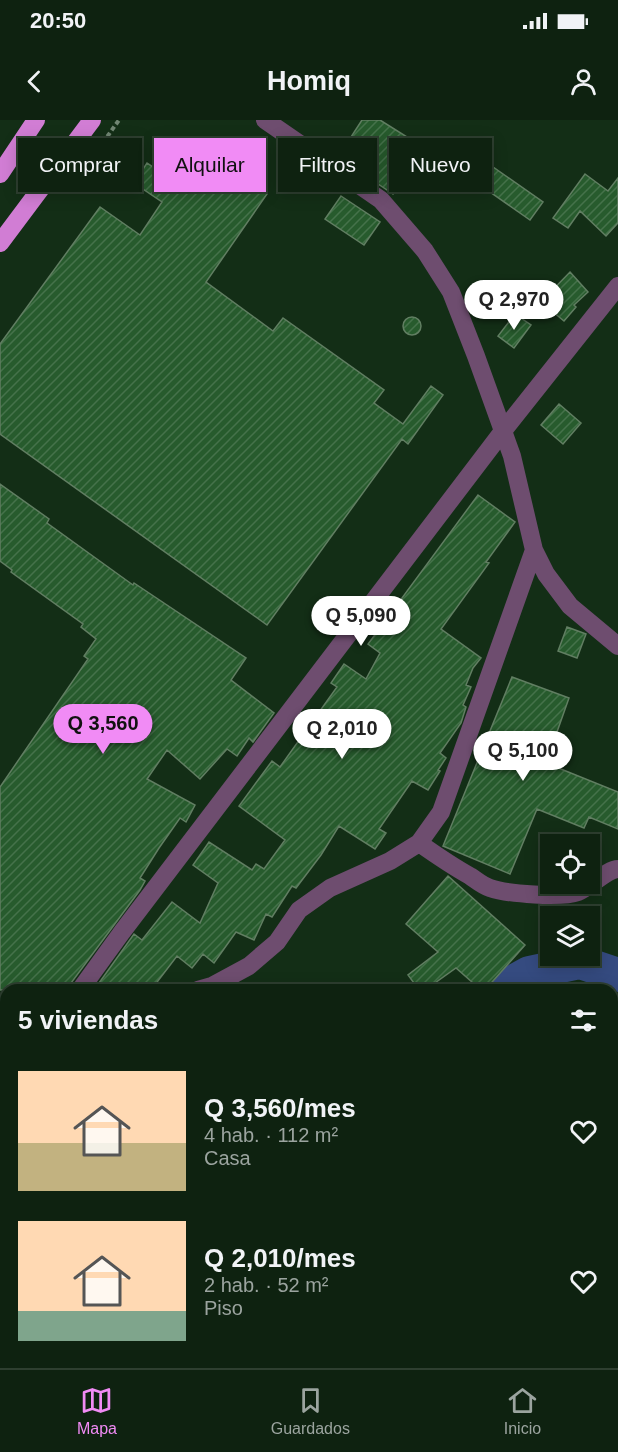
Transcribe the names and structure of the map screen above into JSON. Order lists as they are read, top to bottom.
{
  "page": {
    "status": "20:50",
    "header": "Homiq",
    "chip": [
      "Comprar",
      "Alquilar",
      "Filtros",
      "Nuevo"
    ],
    "price": [
      "Q 2,970",
      "Q 5,090",
      "Q 3,560",
      "Q 2,010",
      "Q 5,100"
    ],
    "heading": "5 viviendas",
    "list": [
      {
        "name": "Q 3,560/mes",
        "note": "4 hab. · 112 m² · Casa"
      },
      {
        "name": "Q 2,010/mes",
        "note": "2 hab. · 52 m² · Piso"
      }
    ],
    "tabs": ["Mapa", "Guardados", "Inicio"]
  }
}
